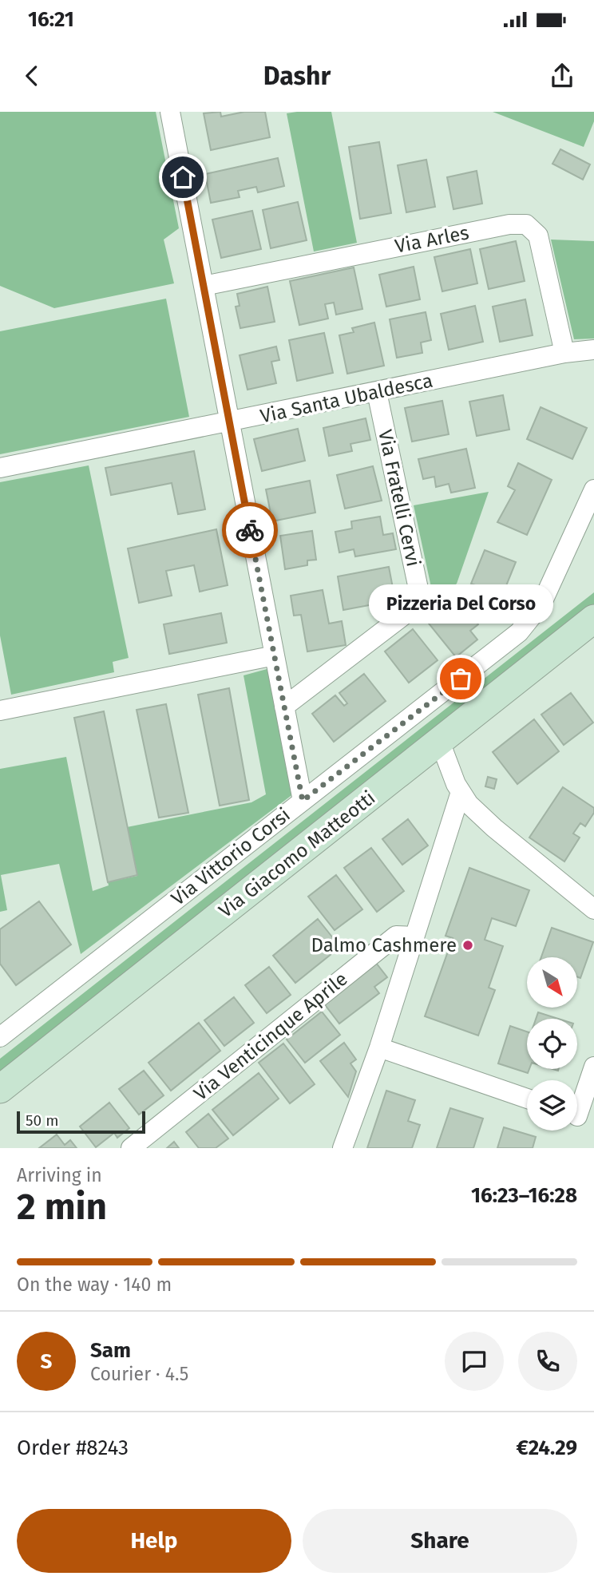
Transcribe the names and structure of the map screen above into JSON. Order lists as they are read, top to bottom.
{
  "streets": {
    "main road": ["Via Giacomo Matteotti"],
    "street": [
      "Via Arles",
      "Via Santa Ubaldesca",
      "Via Fratelli Cervi",
      "Via Vittorio Corsi",
      "Via Venticinque Aprile"
    ]
  },
  "crossings": [
    ["Via Arles", "Via Santa Ubaldesca"],
    ["Via Santa Ubaldesca", "Via Fratelli Cervi"]
  ],
  "places": ["Pizzeria Del Corso", "Dalmo Cashmere"],
  "scale_bar": "50 m",
  "north": "bottom right",
  "page": {
    "status": "16:21",
    "header": "Dashr",
    "bubble": "Pizzeria Del Corso",
    "scale": "50 m",
    "heading": ["2 min", "Arriving in", "16:23–16:28"],
    "panel": [
      "Sam",
      "Courier · 4.5",
      "Order #8243",
      "€24.29"
    ],
    "bar": "On the way · 140 m",
    "round": "S",
    "buttons": ["Help", "Share"]
  }
}
